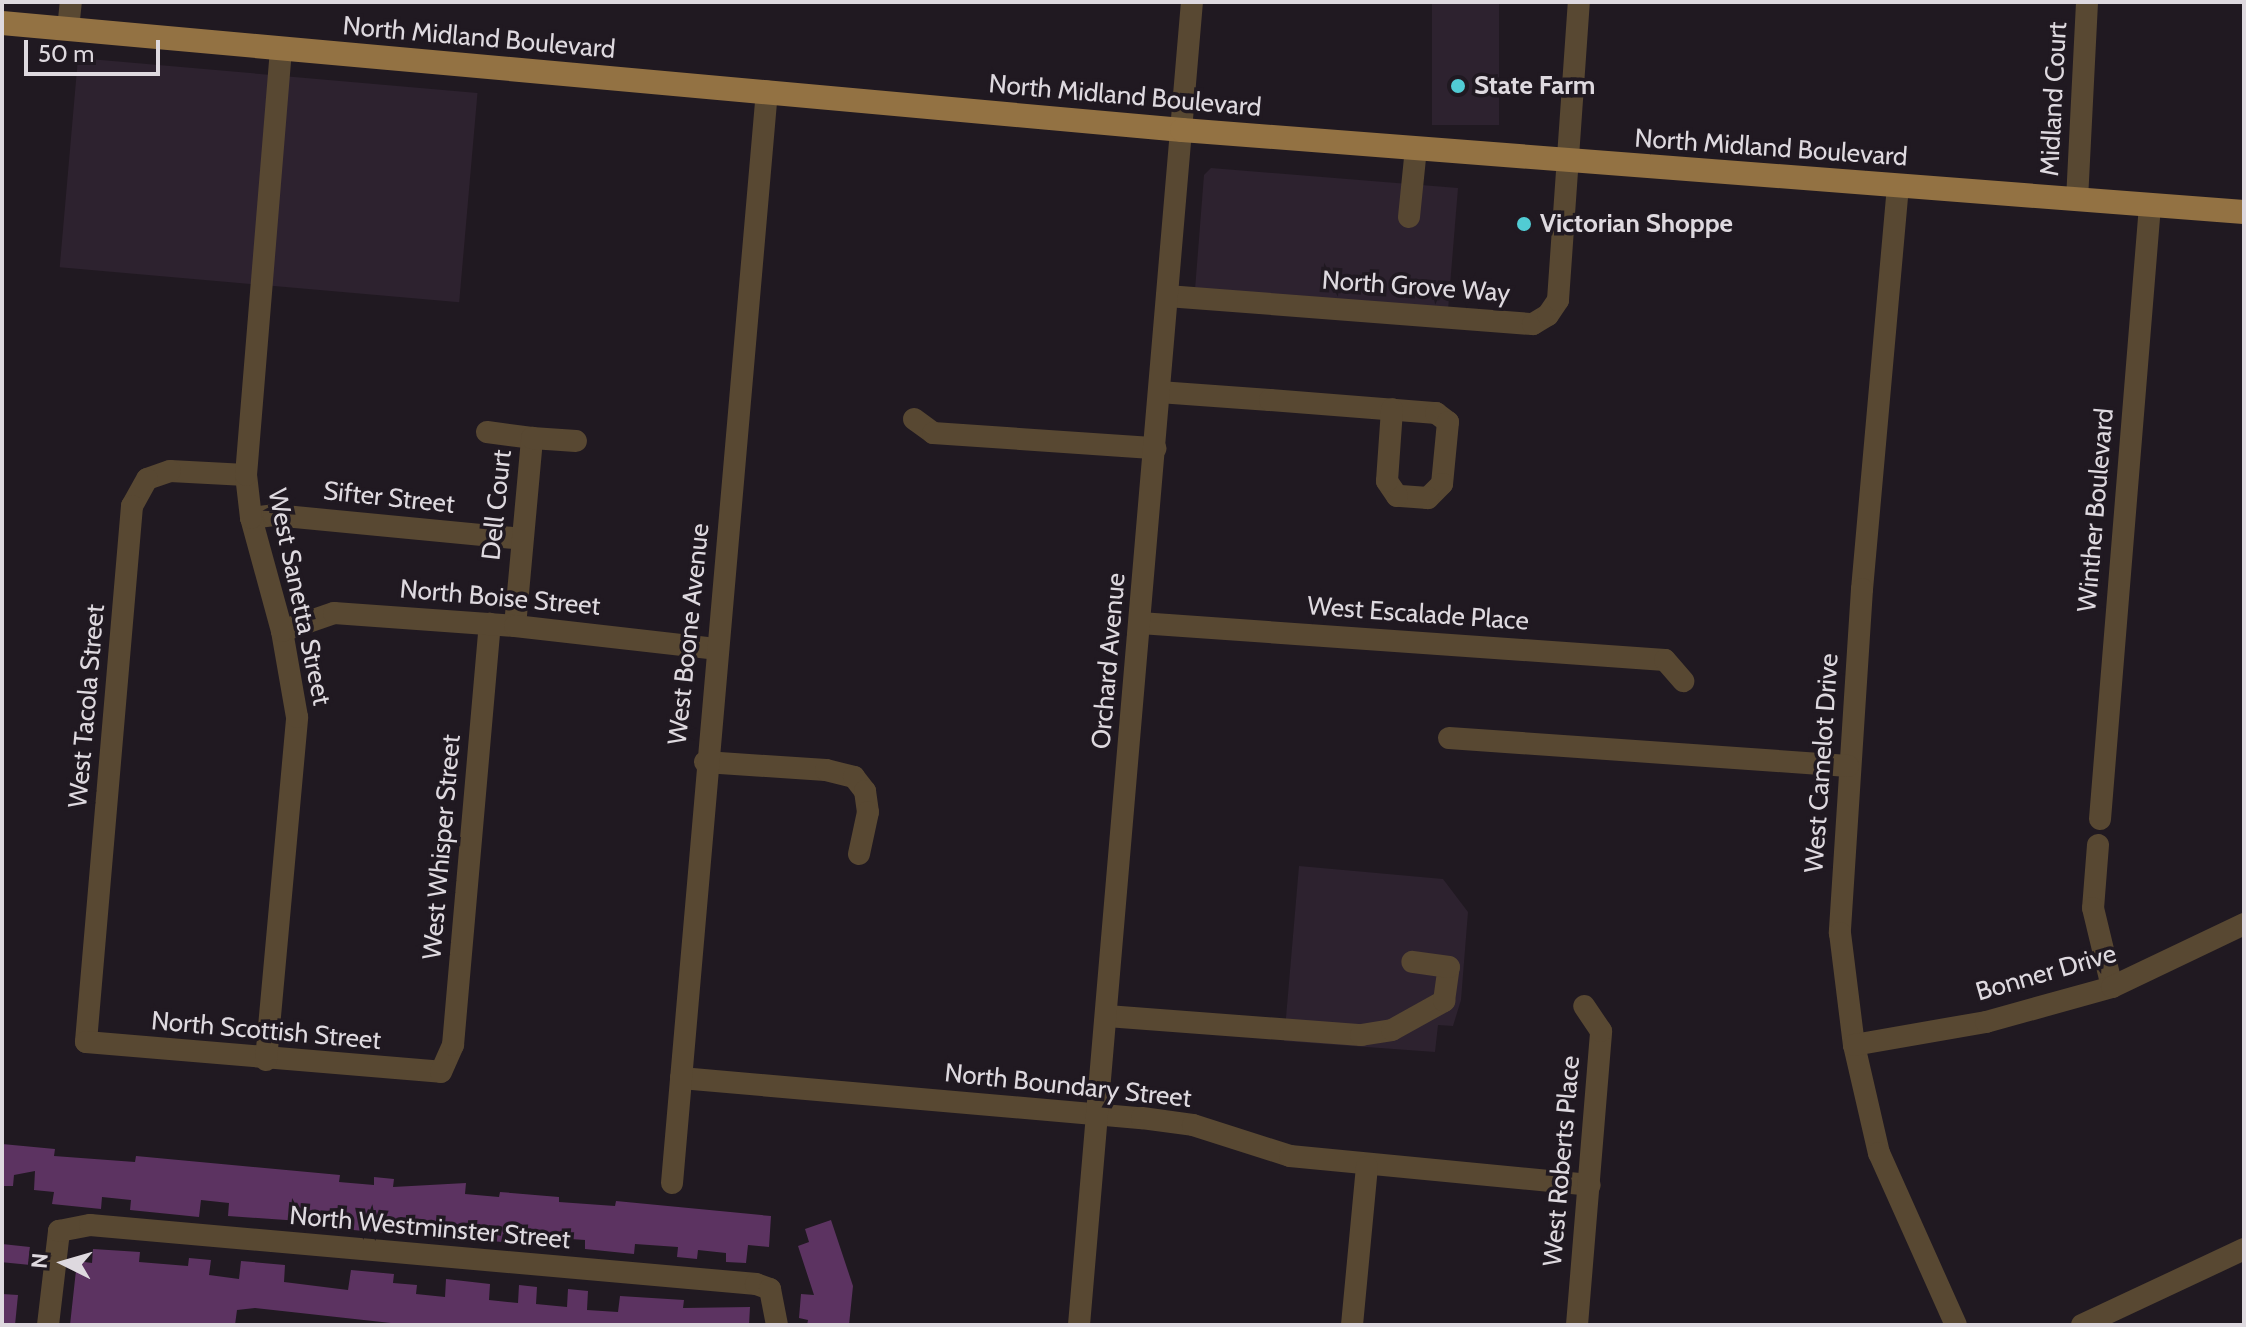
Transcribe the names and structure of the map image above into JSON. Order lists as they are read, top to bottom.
{
  "streets": {
    "main road": ["North Midland Boulevard"],
    "street": [
      "Midland Court",
      "North Grove Way",
      "Sifter Street",
      "Dell Court",
      "Winther Boulevard",
      "West Sanetta Street",
      "North Boise Street",
      "West Escalade Place",
      "West Boone Avenue",
      "Orchard Avenue",
      "West Tacola Street",
      "West Camelot Drive",
      "West Whisper Street",
      "Bonner Drive",
      "North Scottish Street",
      "North Boundary Street",
      "West Roberts Place",
      "North Westminster Street"
    ]
  },
  "crossings": [
    ["North Midland Boulevard", "Midland Court"],
    ["North Midland Boulevard", "North Grove Way"],
    ["North Midland Boulevard", "Winther Boulevard"],
    ["North Midland Boulevard", "West Sanetta Street"],
    ["North Midland Boulevard", "West Boone Avenue"],
    ["North Midland Boulevard", "Orchard Avenue"],
    ["North Midland Boulevard", "West Camelot Drive"],
    ["North Grove Way", "Orchard Avenue"],
    ["Sifter Street", "Dell Court"],
    ["Sifter Street", "West Sanetta Street"],
    ["Dell Court", "North Boise Street"],
    ["West Sanetta Street", "North Boise Street"],
    ["West Sanetta Street", "West Tacola Street"],
    ["West Sanetta Street", "North Scottish Street"],
    ["North Boise Street", "West Boone Avenue"],
    ["North Boise Street", "West Whisper Street"],
    ["West Escalade Place", "Orchard Avenue"],
    ["West Boone Avenue", "North Boundary Street"],
    ["Orchard Avenue", "North Boundary Street"],
    ["West Tacola Street", "North Scottish Street"],
    ["West Camelot Drive", "Bonner Drive"],
    ["West Whisper Street", "North Scottish Street"],
    ["North Boundary Street", "West Roberts Place"]
  ],
  "places": ["State Farm", "Victorian Shoppe"],
  "scale_bar": "50 m",
  "north": "left"
}
